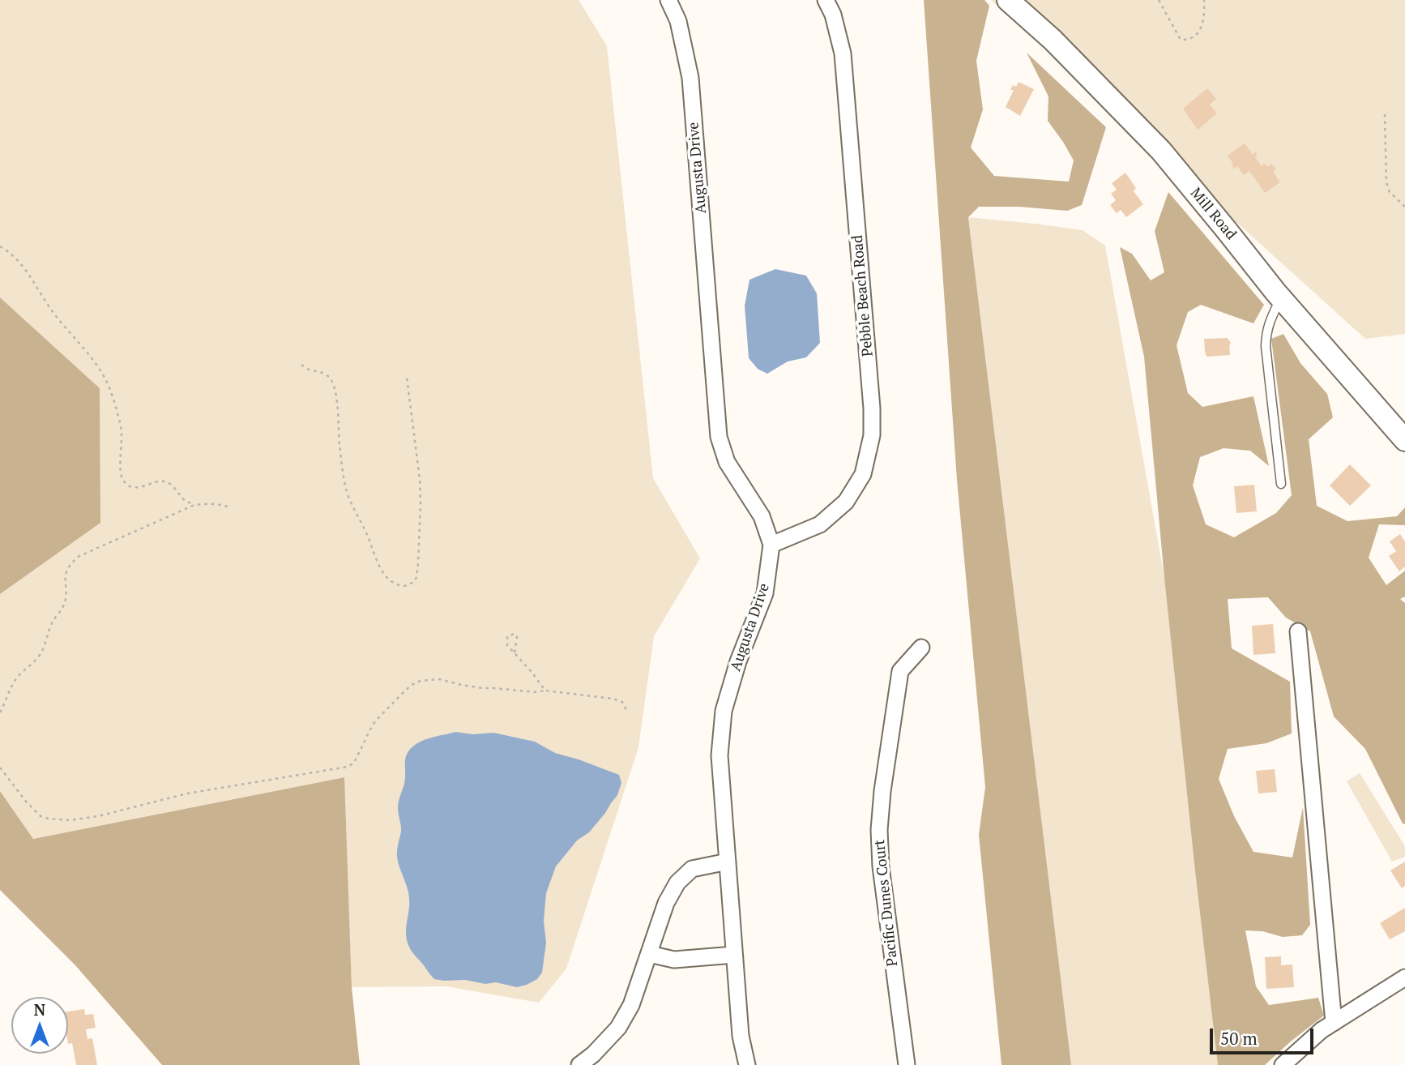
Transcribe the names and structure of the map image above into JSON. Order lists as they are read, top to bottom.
{
  "streets": {
    "main road": ["Mill Road"],
    "street": ["Augusta Drive", "Pebble Beach Road", "Pacific Dunes Court"]
  },
  "crossings": [
    ["Augusta Drive", "Pebble Beach Road"]
  ],
  "scale_bar": "50 m",
  "north": "top"
}
